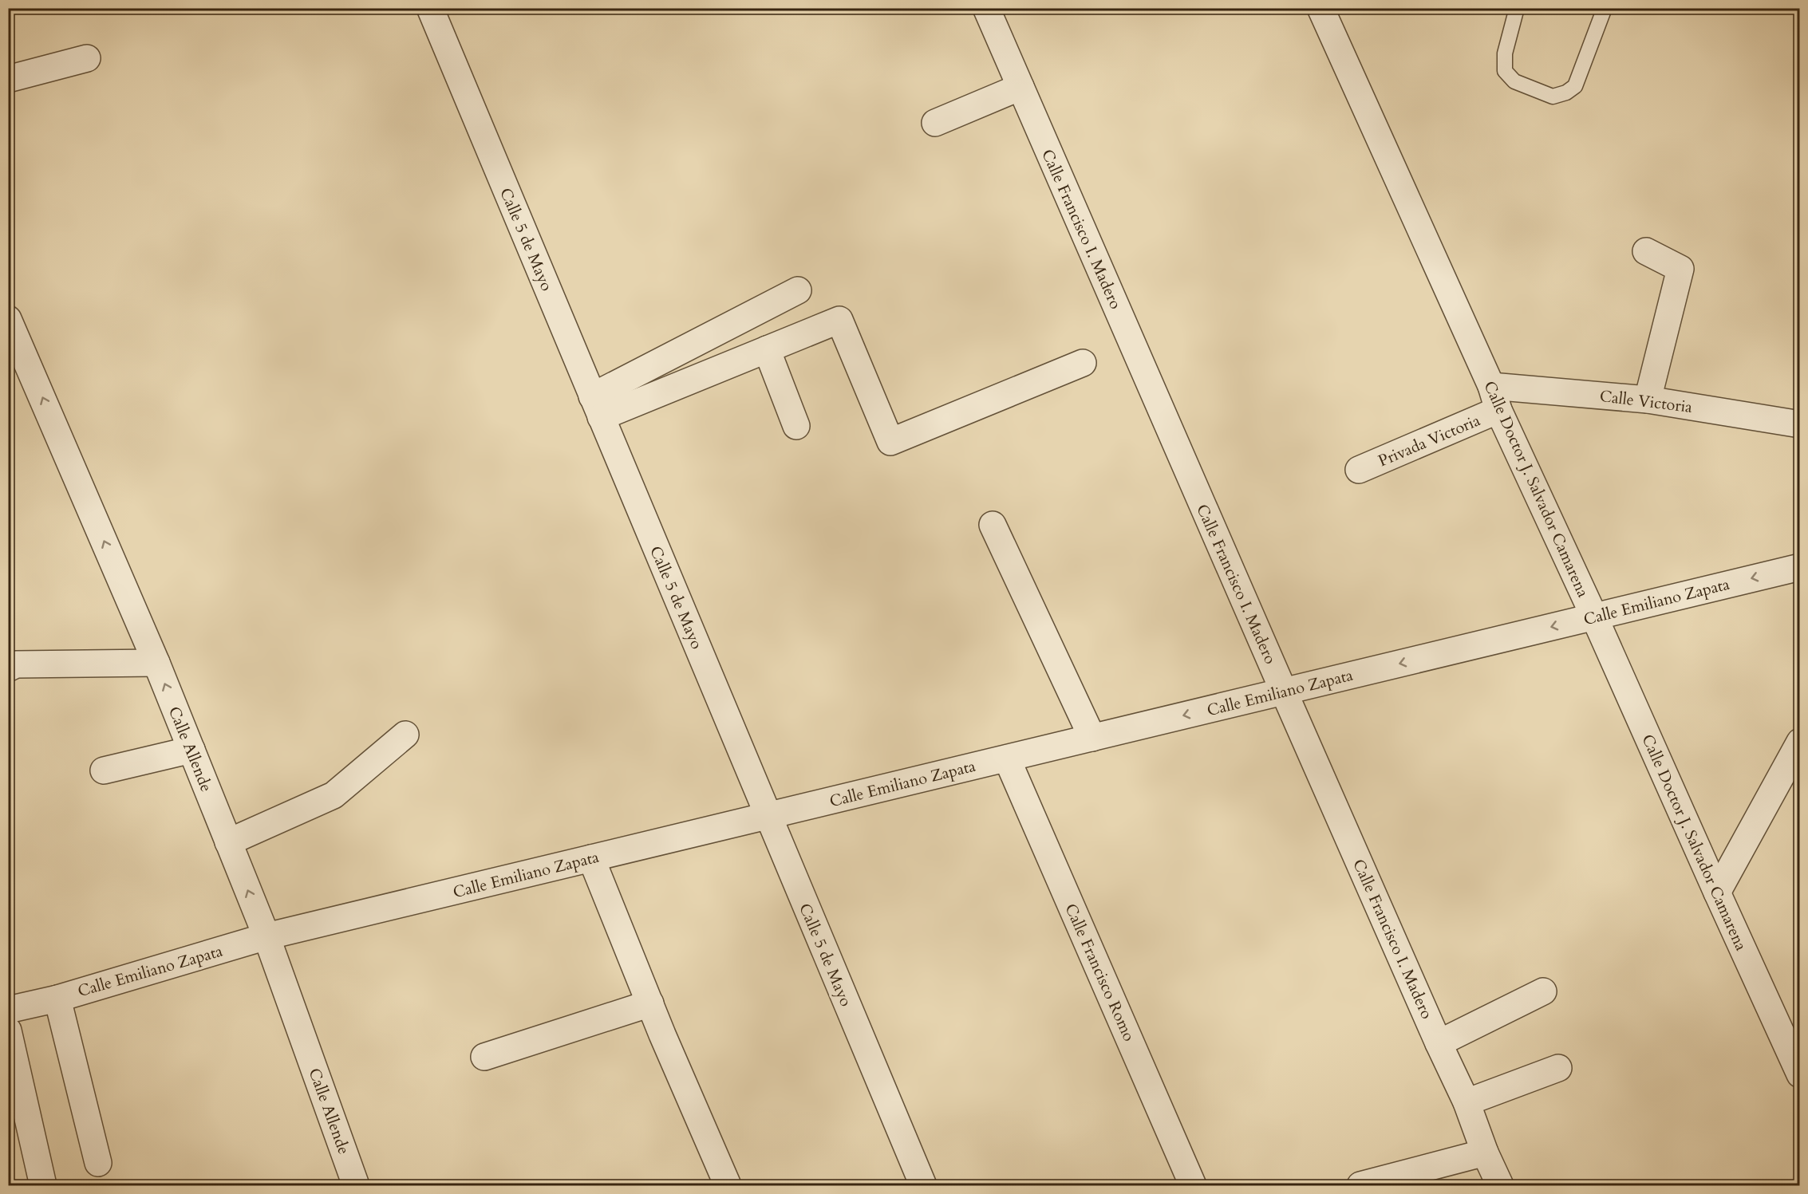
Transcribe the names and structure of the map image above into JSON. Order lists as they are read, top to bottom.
{
  "streets": {
    "street": [
      "Calle Francisco I. Madero",
      "Calle 5 de Mayo",
      "Calle Victoria",
      "Privada Victoria",
      "Calle Doctor J. Salvador Camarena",
      "Calle Emiliano Zapata",
      "Calle Allende",
      "Calle Francisco Romo"
    ]
  },
  "crossings": [
    ["Calle Francisco I. Madero", "Calle Emiliano Zapata"],
    ["Calle 5 de Mayo", "Calle Emiliano Zapata"],
    ["Calle Victoria", "Privada Victoria"],
    ["Calle Victoria", "Calle Doctor J. Salvador Camarena"],
    ["Privada Victoria", "Calle Doctor J. Salvador Camarena"],
    ["Calle Doctor J. Salvador Camarena", "Calle Emiliano Zapata"],
    ["Calle Emiliano Zapata", "Calle Allende"],
    ["Calle Emiliano Zapata", "Calle Francisco Romo"]
  ],
  "one_way": ["Calle Emiliano Zapata", "Calle Allende"]
}
